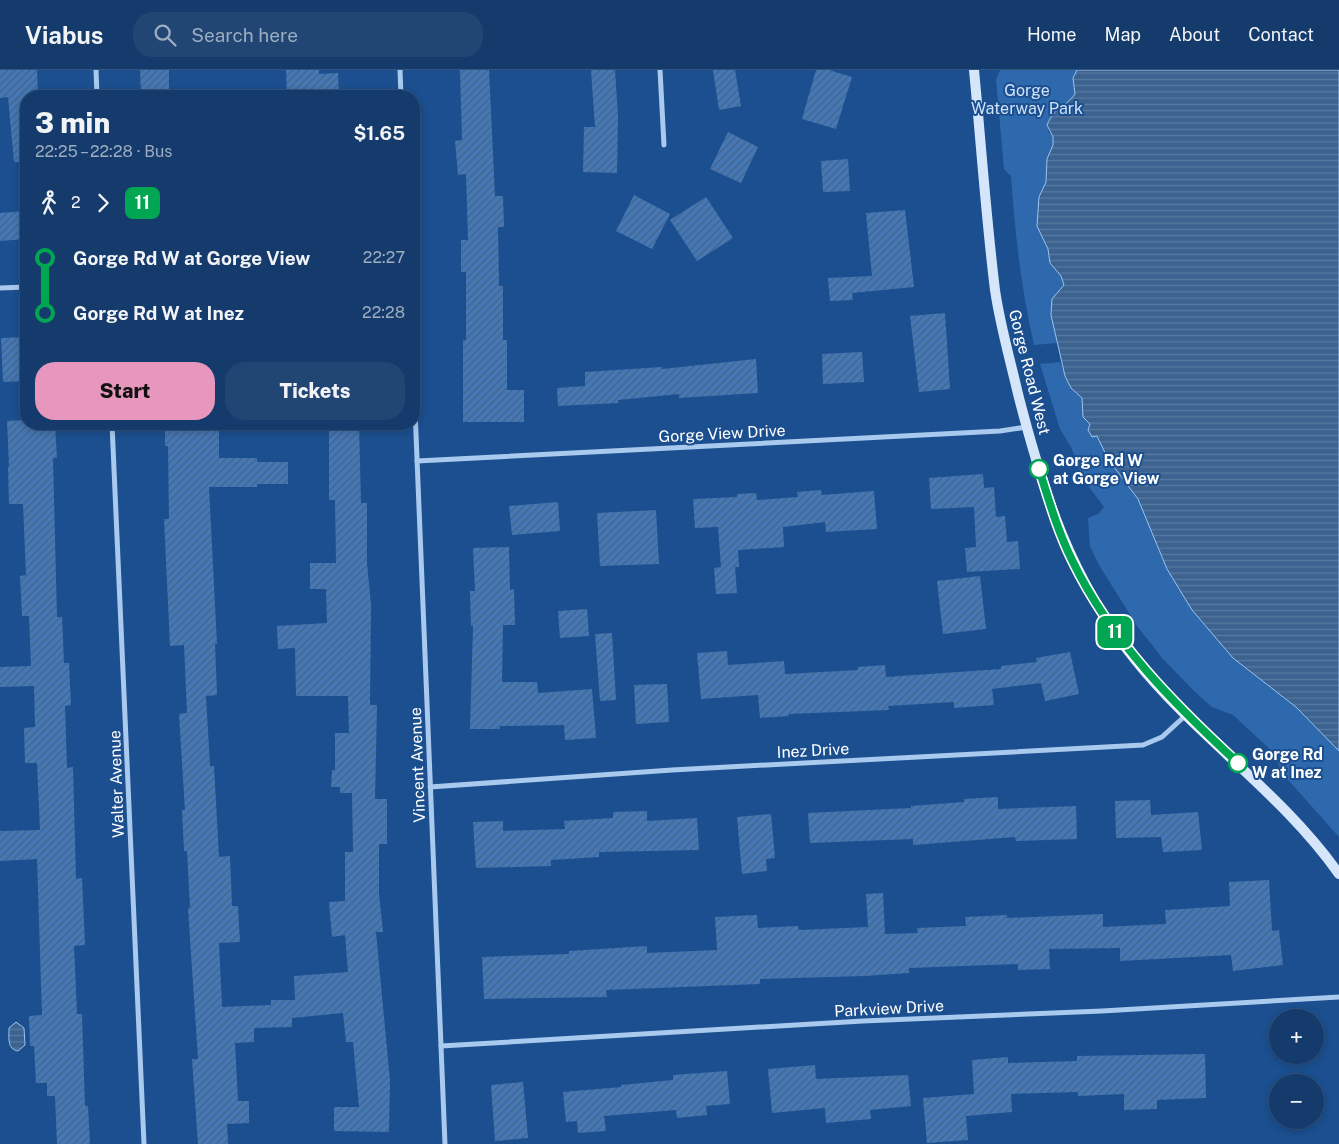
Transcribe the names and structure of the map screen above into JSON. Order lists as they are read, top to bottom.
{
  "streets": {
    "main road": ["Gorge Road West"],
    "street": [
      "Gorge View Drive",
      "Inez Drive",
      "Vincent Avenue",
      "Walter Avenue",
      "Parkview Drive"
    ]
  },
  "crossings": [
    ["Gorge Road West", "Gorge View Drive"],
    ["Gorge Road West", "Inez Drive"],
    ["Gorge View Drive", "Vincent Avenue"],
    ["Inez Drive", "Vincent Avenue"],
    ["Vincent Avenue", "Parkview Drive"]
  ],
  "parks": ["Gorge Waterway Park"],
  "places": ["Gorge Rd W at Gorge View", "Gorge Rd W at Inez"],
  "lines": ["bus line 11"],
  "page": {
    "header": "Viabus",
    "search": "Search here",
    "nav": [
      "Home",
      "Map",
      "About",
      "Contact"
    ],
    "on_map": "11",
    "heading": ["3 min", "22:25 – 22:28 · Bus", "$1.65"],
    "legs": ["2", "11"],
    "list": [
      {
        "name": "Gorge Rd W at Gorge View",
        "value": "22:27"
      },
      {
        "name": "Gorge Rd W at Inez",
        "value": "22:28"
      }
    ],
    "buttons": ["Start", "Tickets"],
    "map_buttons": ["+", "−"]
  }
}
